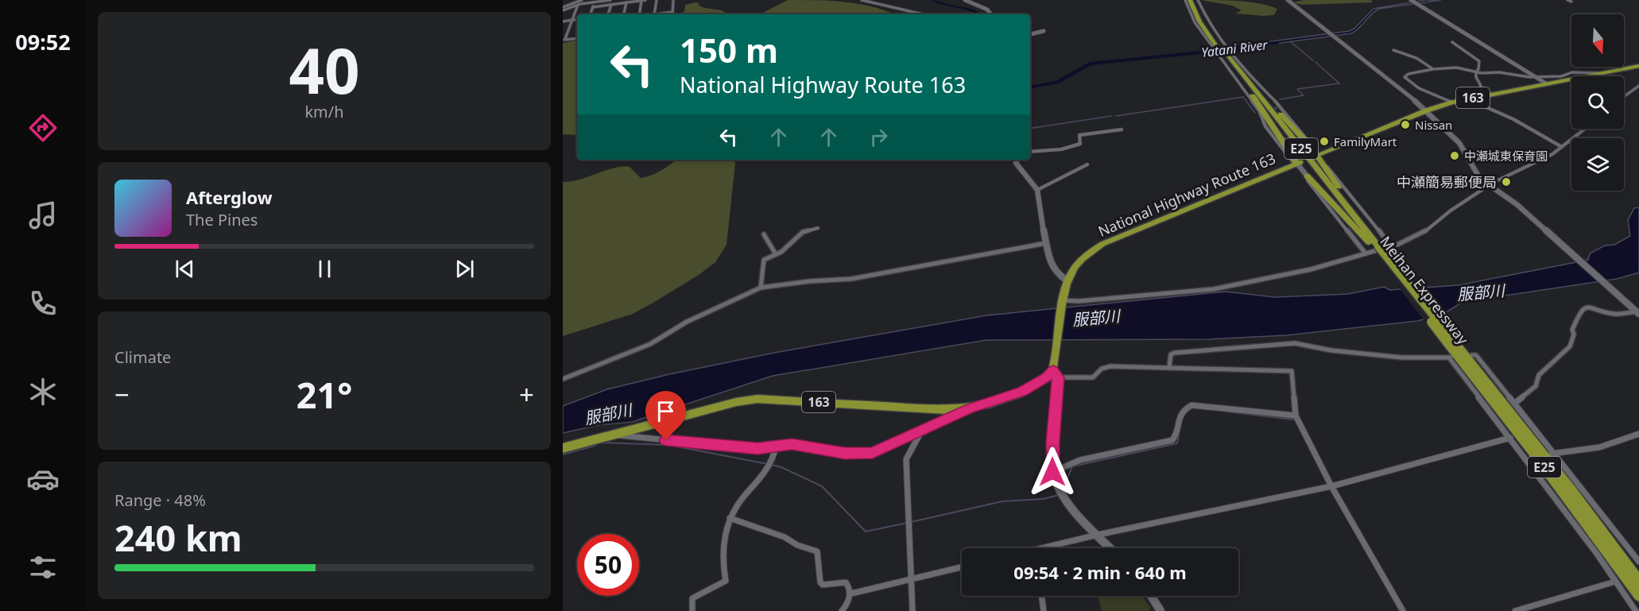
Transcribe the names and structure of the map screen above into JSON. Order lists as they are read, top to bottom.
{
  "streets": {
    "highway": [
      "163",
      "E25",
      "National Highway Route 163",
      "Meihan Expressway"
    ]
  },
  "crossings": [
    ["163", "National Highway Route 163"]
  ],
  "water": ["Yatani River", "服部川"],
  "places": [
    "Nissan",
    "FamilyMart",
    "中瀬城東保育園",
    "中瀬簡易郵便局"
  ],
  "north": "bottom",
  "page": {
    "tabs": "09:52",
    "tile": [
      ["40", "km/h"],
      "Climate",
      ["Range · 48%", "240 km"]
    ],
    "turn": ["150 m", "National Highway Route 163"],
    "song": ["Afterglow", "The Pines"],
    "heat": ["−", "21°", "+"],
    "limit": "50",
    "trip": "09:54 · 2 min · 640 m"
  }
}
